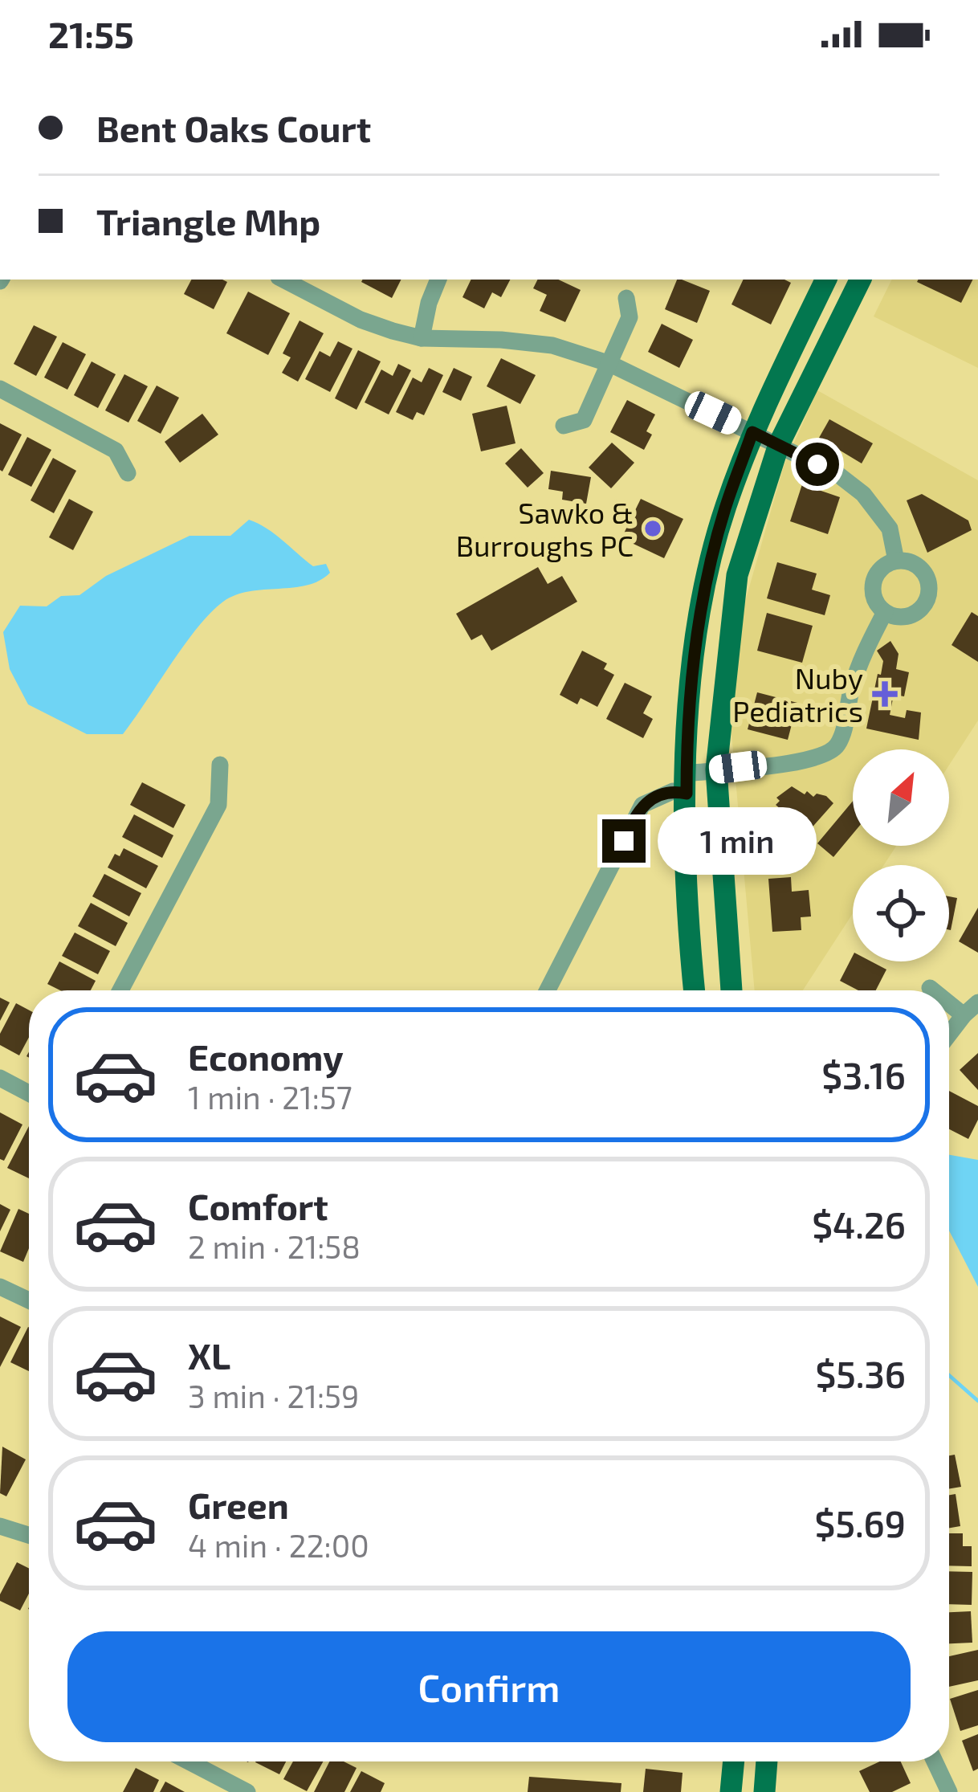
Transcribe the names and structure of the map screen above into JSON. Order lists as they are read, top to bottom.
{
  "places": {
    "other": ["Sawko & Burroughs PC"],
    "health": ["Nuby Pediatrics"]
  },
  "north": "top right",
  "page": {
    "status": "21:55",
    "banner": ["Bent Oaks Court", "Triangle Mhp"],
    "bubble": "1 min",
    "list": [
      {
        "name": "Economy",
        "note": "1 min · 21:57",
        "value": "$3.16"
      },
      {
        "name": "Comfort",
        "note": "2 min · 21:58",
        "value": "$4.26"
      },
      {
        "name": "XL",
        "note": "3 min · 21:59",
        "value": "$5.36"
      },
      {
        "name": "Green",
        "note": "4 min · 22:00",
        "value": "$5.69"
      }
    ],
    "buttons": "Confirm"
  }
}
